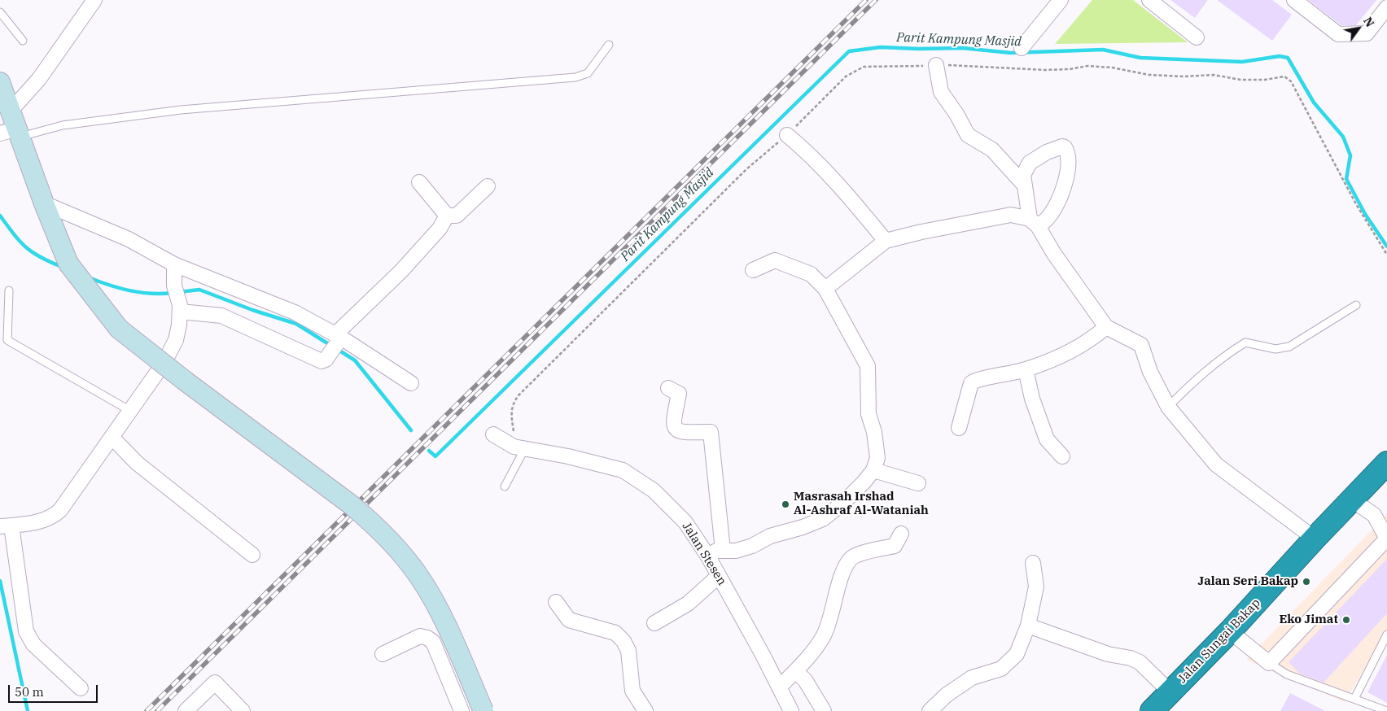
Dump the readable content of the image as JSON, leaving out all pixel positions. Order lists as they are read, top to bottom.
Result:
{
  "streets": {
    "highway": ["Jalan Sungai Bakap"],
    "street": ["Jalan Stesen"]
  },
  "water": ["Parit Kampung Masjid"],
  "places": ["Masrasah Irshad Al-Ashraf Al-Wataniah", "Jalan Seri Bakap", "Eko Jimat"],
  "scale_bar": "50 m",
  "north": "top right"
}
